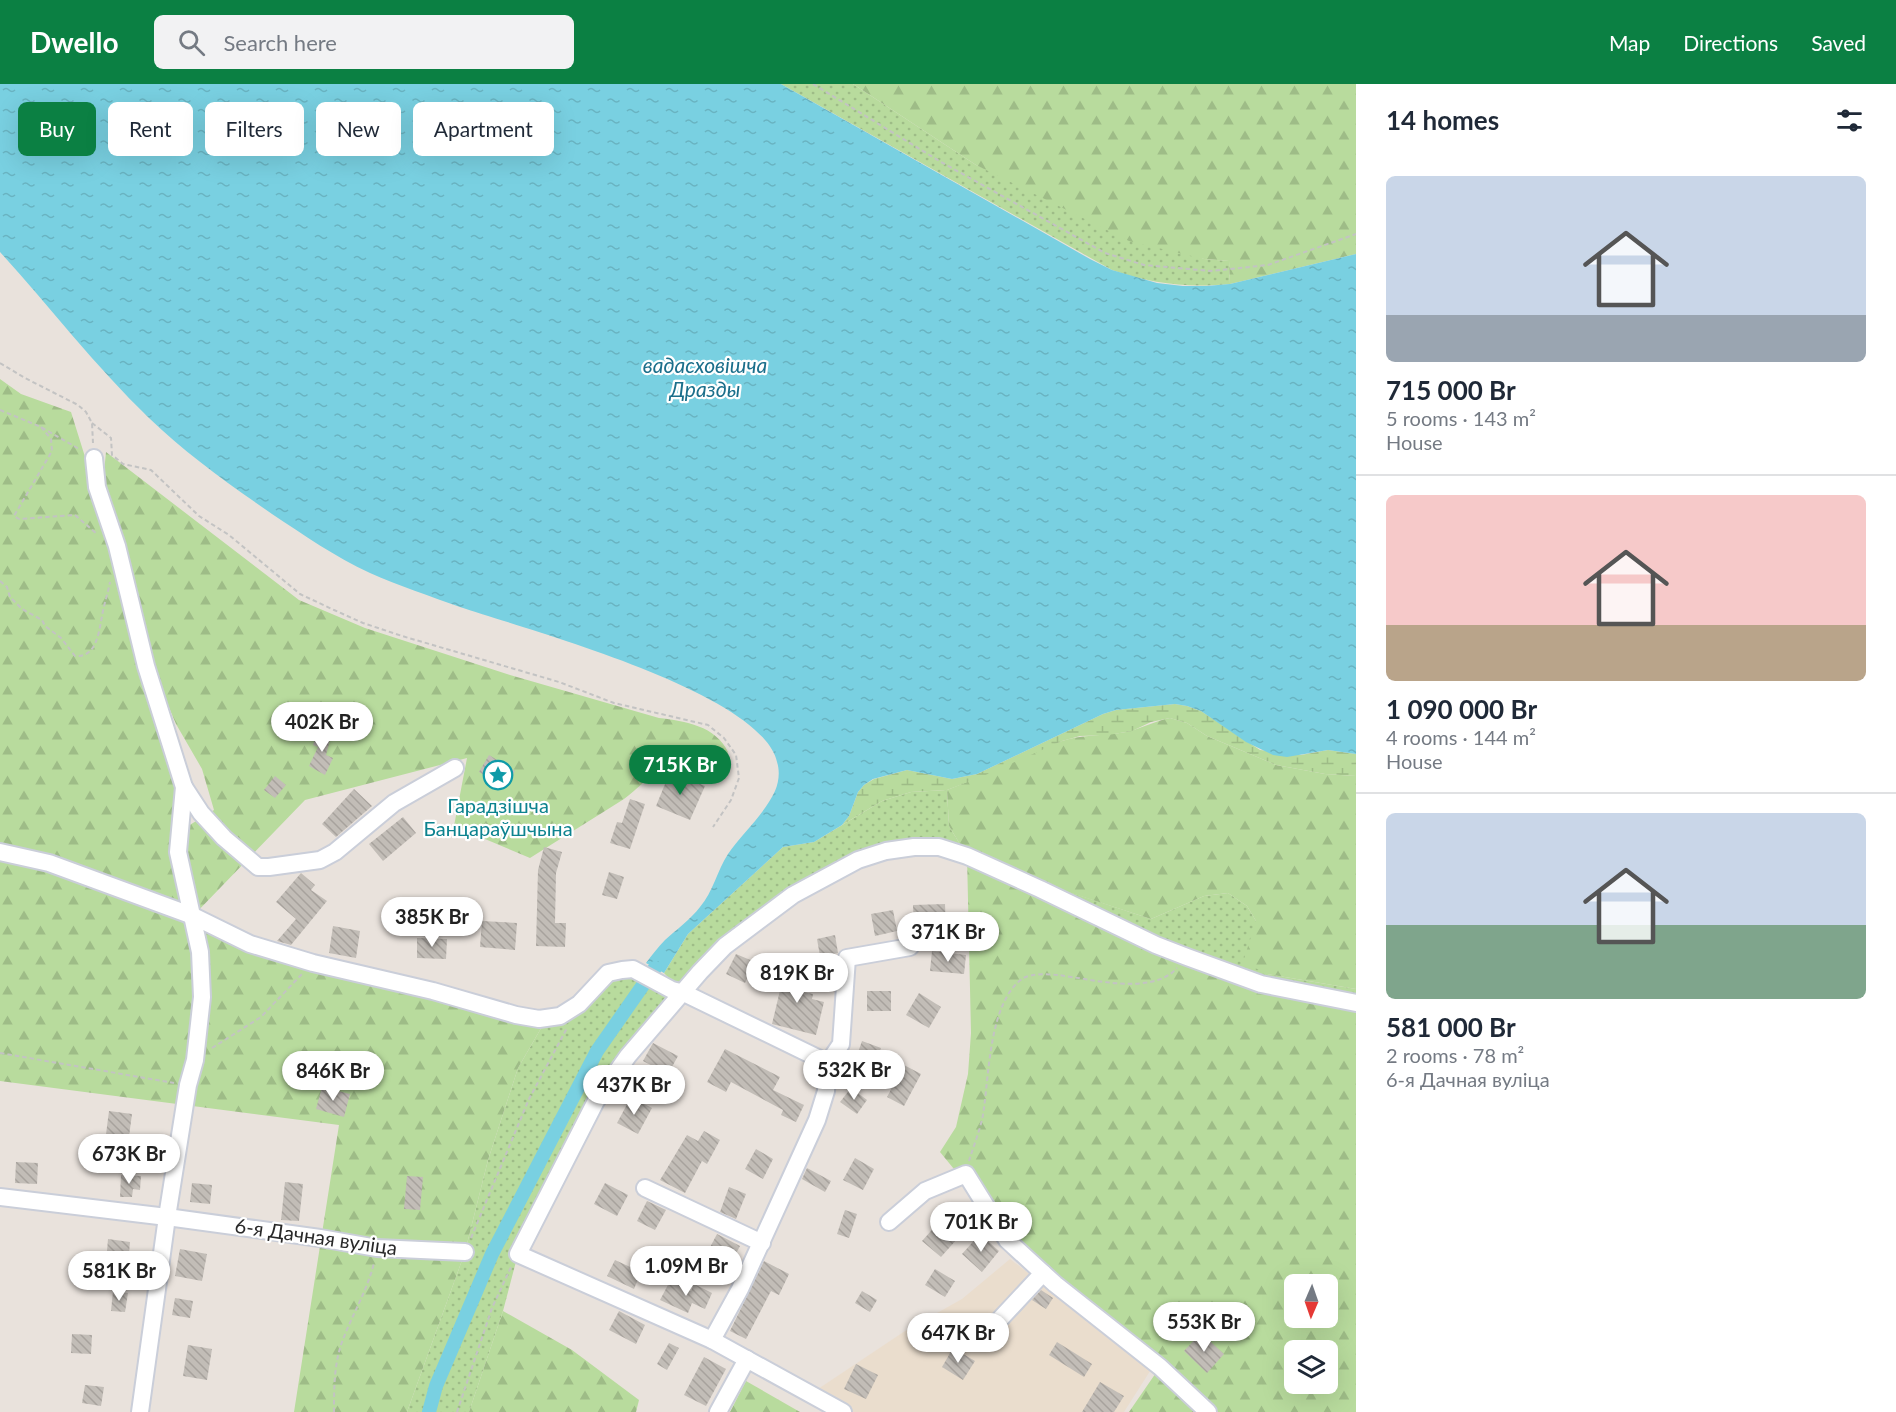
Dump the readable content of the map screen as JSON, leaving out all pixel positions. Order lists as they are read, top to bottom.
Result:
{
  "streets": {
    "street": ["6-я Дачная вуліца"]
  },
  "water": ["вадасховішча Дразды"],
  "places": {
    "place": ["Гарадзішча Банцараўшчына"]
  },
  "north": "bottom",
  "page": {
    "header": "Dwello",
    "search": "Search here",
    "nav": ["Map", "Directions", "Saved"],
    "heading": "14 homes",
    "chip": [
      "Buy",
      "Rent",
      "Filters",
      "New",
      "Apartment"
    ],
    "list": [
      {
        "name": "715 000 Br",
        "note": "5 rooms · 143 m² · House"
      },
      {
        "name": "1 090 000 Br",
        "note": "4 rooms · 144 m² · House"
      },
      {
        "name": "581 000 Br",
        "note": "2 rooms · 78 m² · 6-я Дачная вуліца"
      }
    ],
    "price": [
      "402K Br",
      "715K Br",
      "385K Br",
      "371K Br",
      "819K Br",
      "532K Br",
      "846K Br",
      "437K Br",
      "673K Br",
      "701K Br",
      "1.09M Br",
      "581K Br",
      "553K Br",
      "647K Br"
    ]
  }
}
